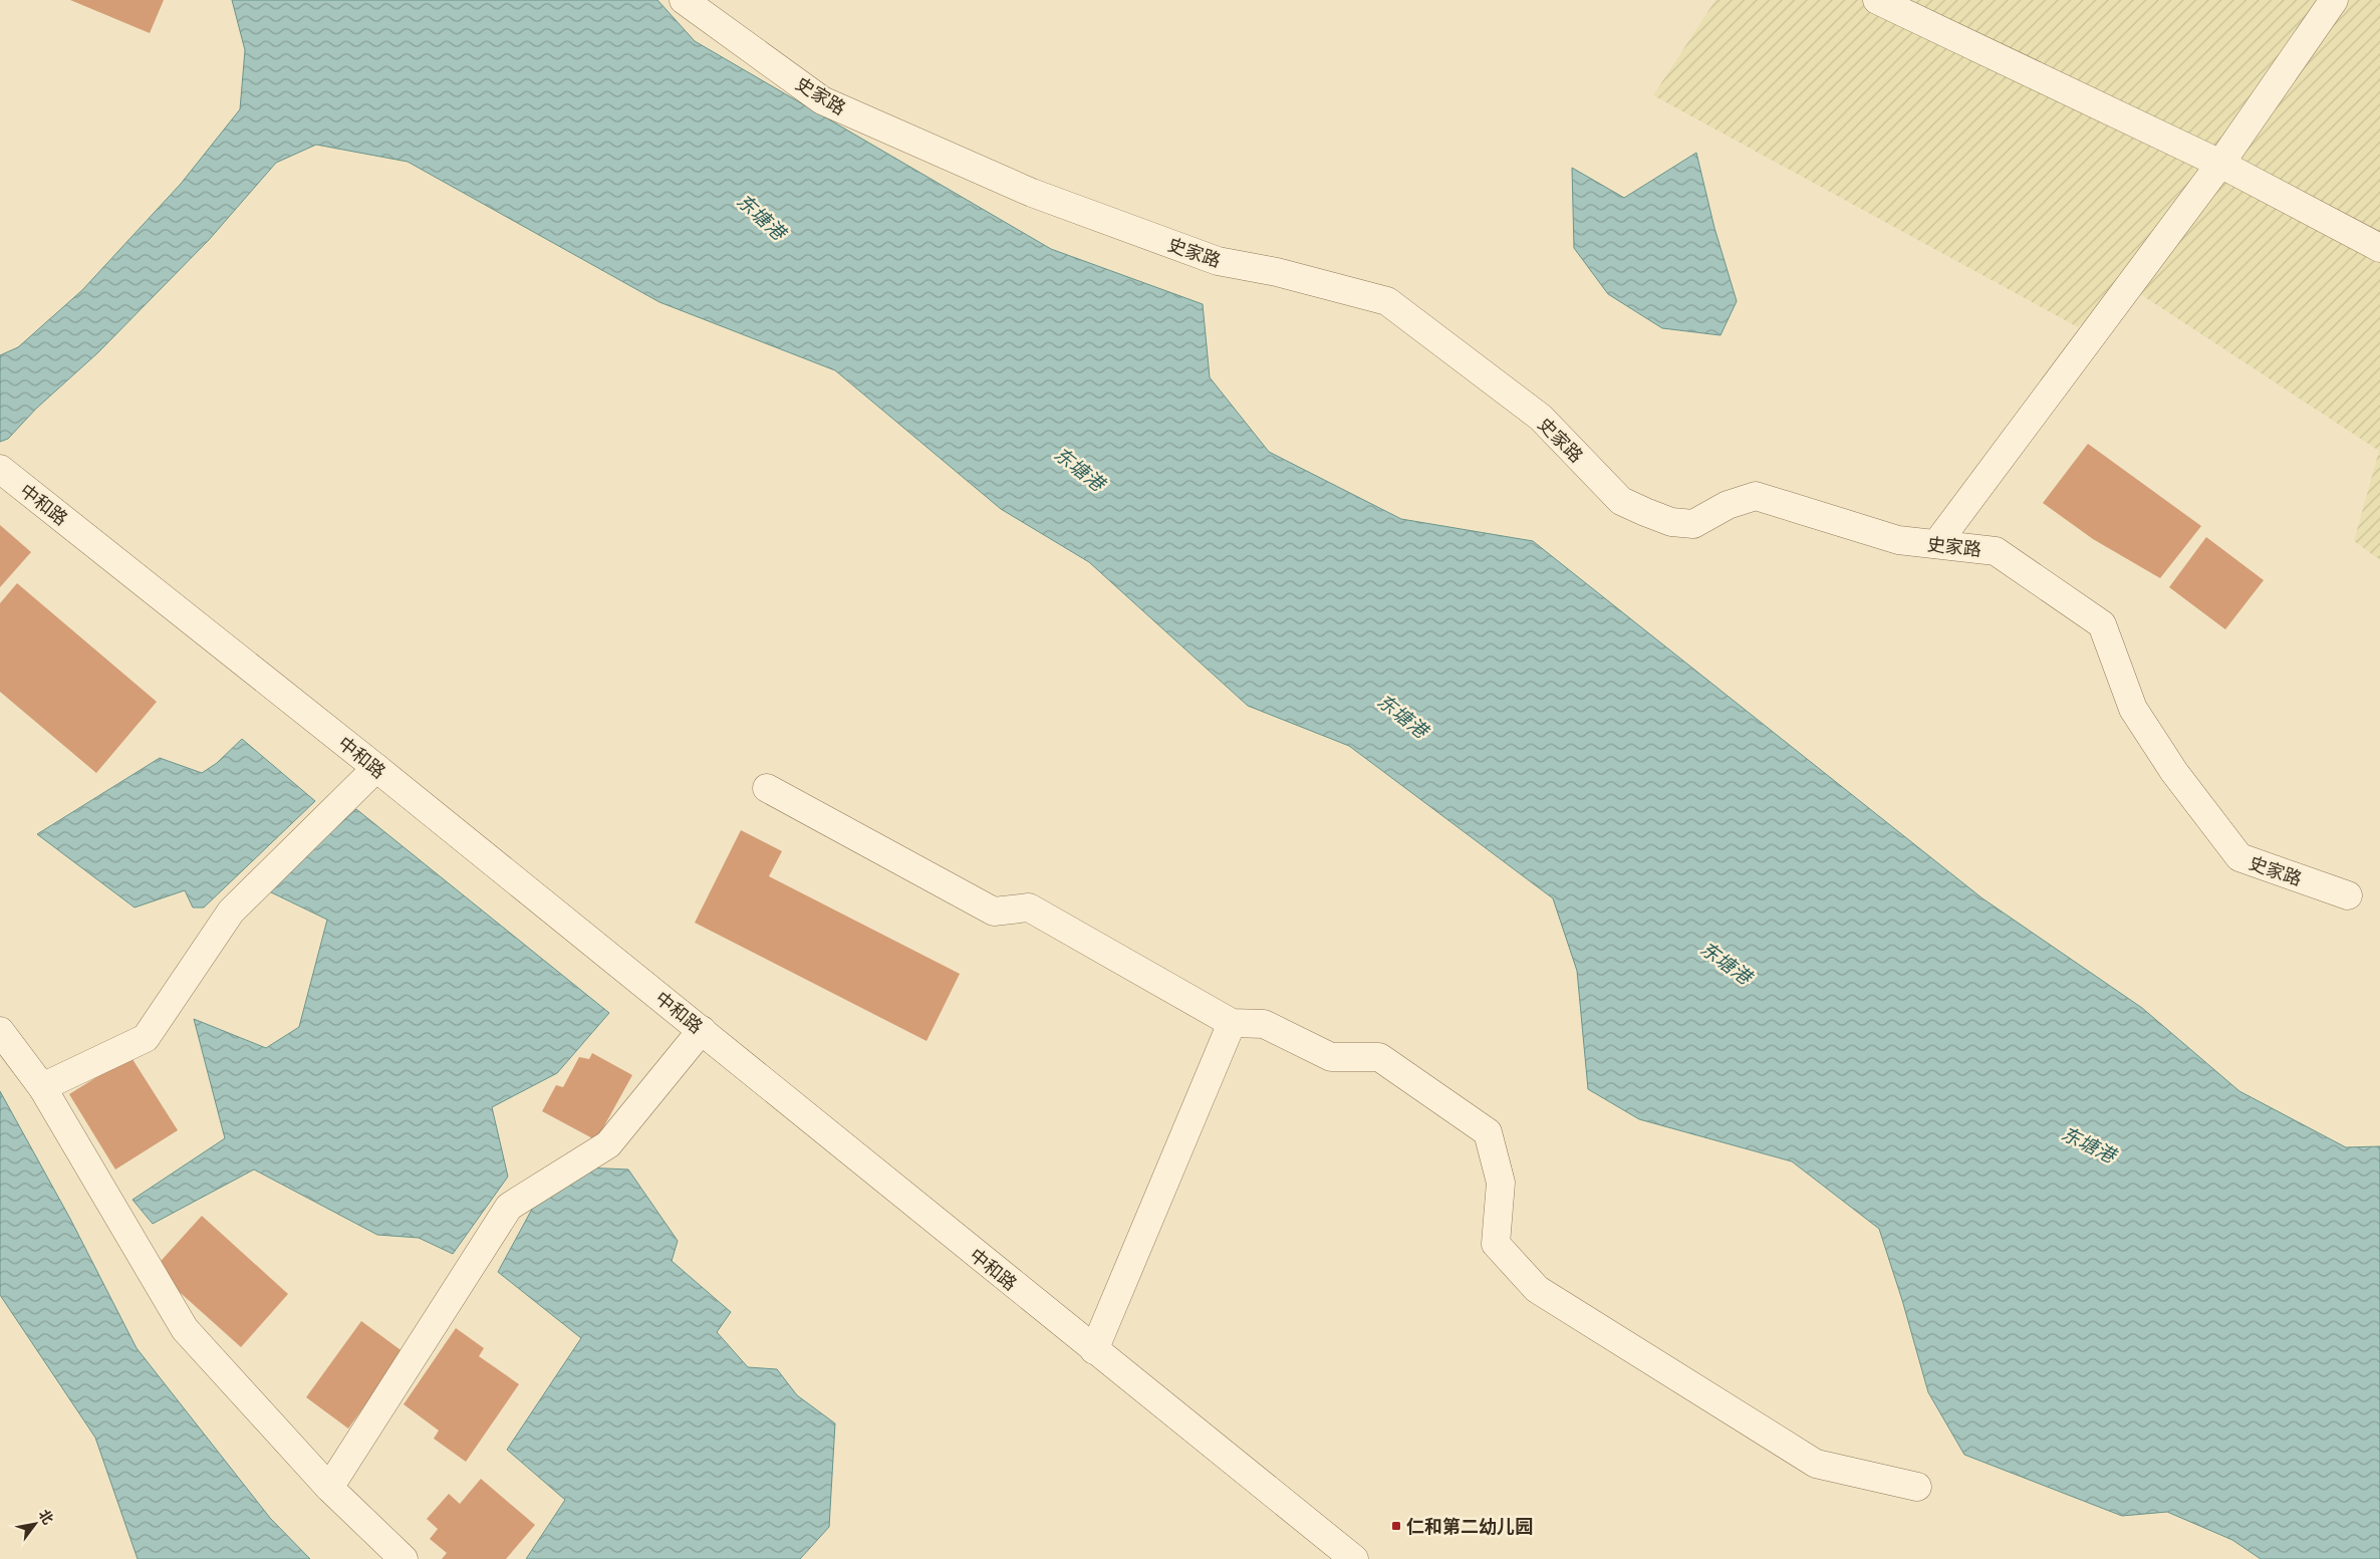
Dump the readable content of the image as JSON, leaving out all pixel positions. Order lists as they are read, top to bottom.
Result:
{
  "streets": {
    "street": ["史家路", "中和路"]
  },
  "water": ["东塘港"],
  "places": {
    "transit": ["仁和第二幼儿园"]
  },
  "north": "top right"
}
